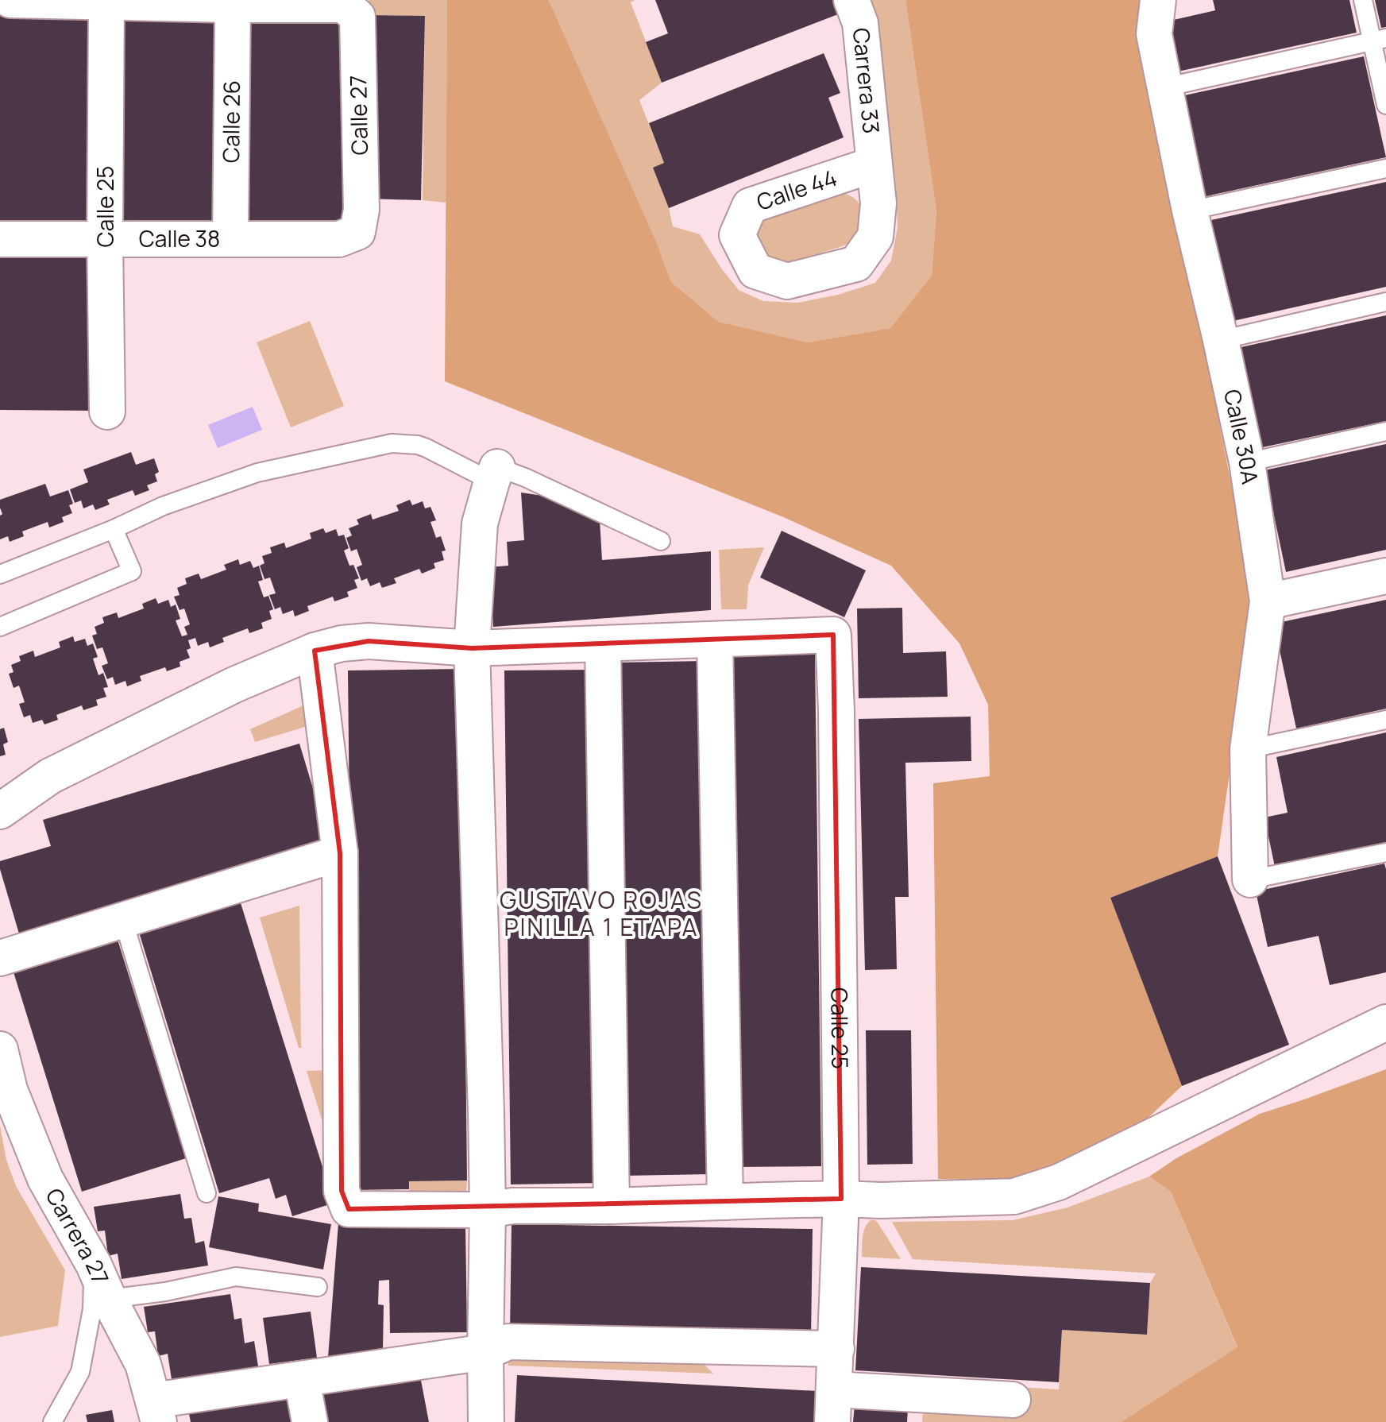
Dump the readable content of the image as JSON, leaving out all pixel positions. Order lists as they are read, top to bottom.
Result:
{
  "streets": {
    "street": [
      "Carrera 33",
      "Calle 27",
      "Calle 26",
      "Calle 44",
      "Calle 25",
      "Calle 38",
      "Calle 30A",
      "Carrera 27"
    ]
  },
  "crossings": [
    ["Carrera 33", "Calle 44"],
    ["Calle 27", "Calle 38"],
    ["Calle 26", "Calle 38"],
    ["Calle 25", "Calle 38"]
  ],
  "districts": ["GUSTAVO ROJAS PINILLA 1 ETAPA"]
}
